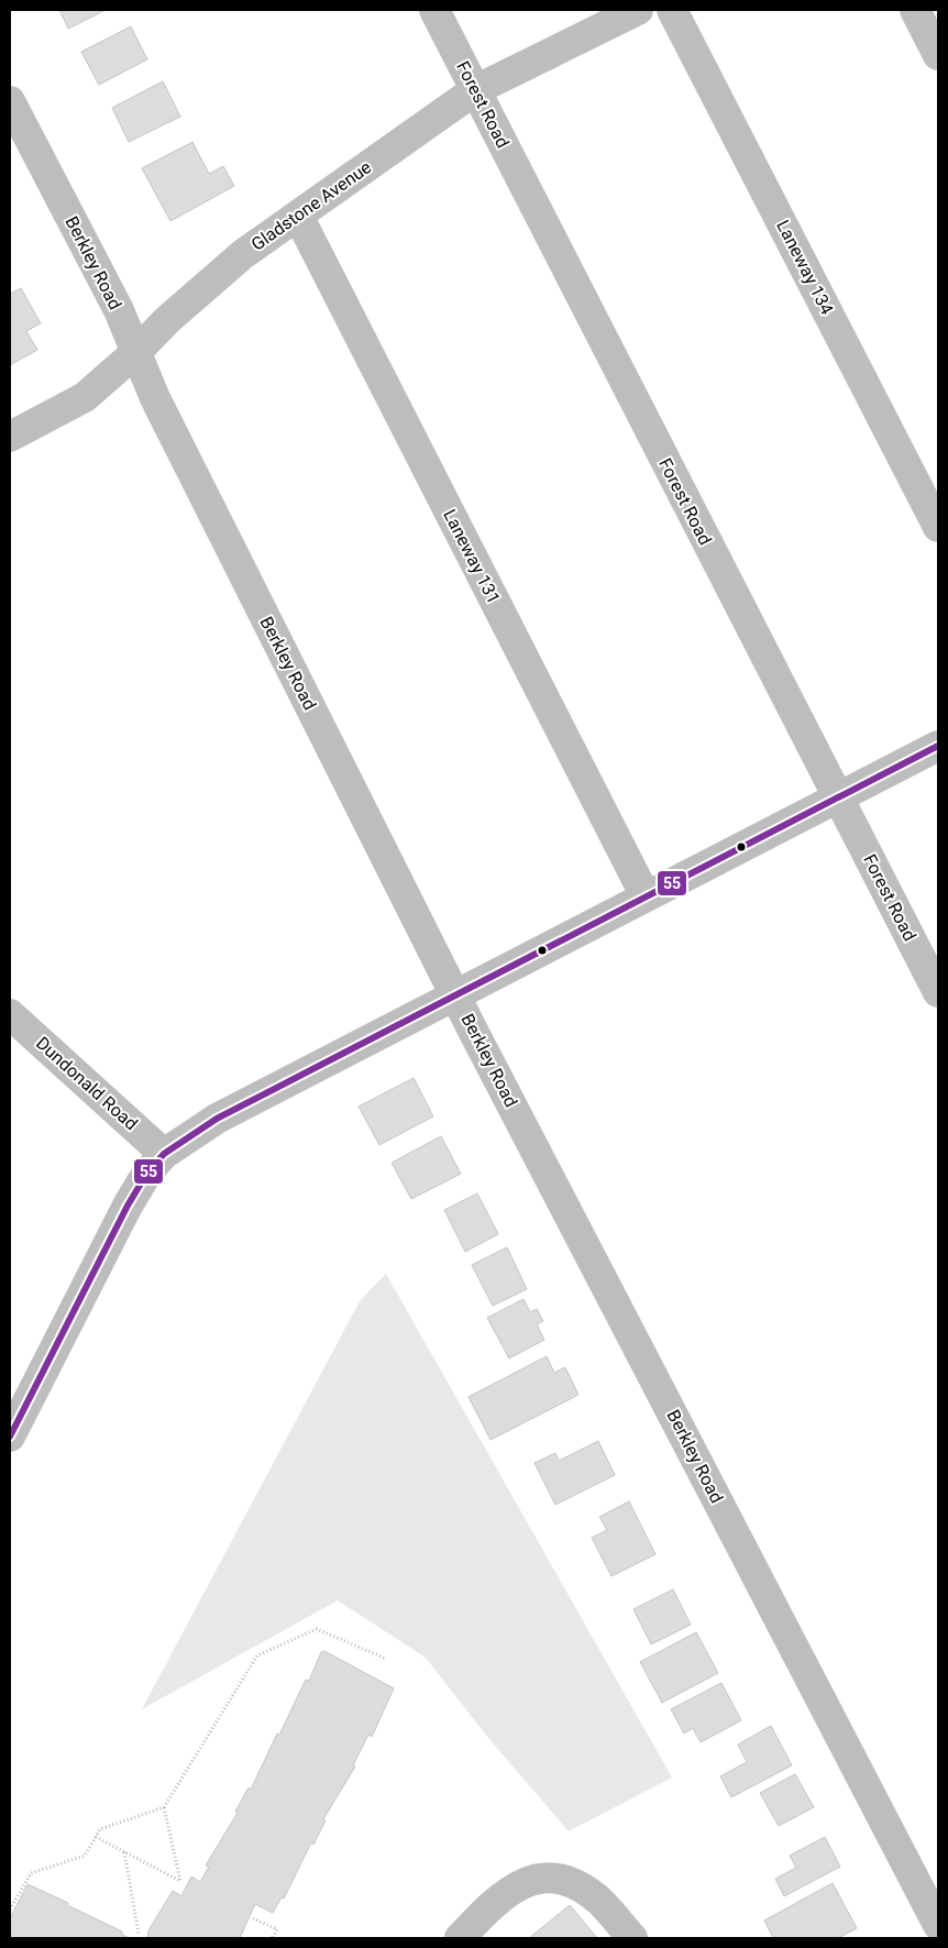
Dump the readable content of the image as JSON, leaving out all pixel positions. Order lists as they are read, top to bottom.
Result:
{
  "streets": {
    "street": [
      "Forest Road",
      "Gladstone Avenue",
      "Berkley Road",
      "Laneway 134",
      "Laneway 131",
      "Dundonald Road"
    ]
  },
  "crossings": [
    ["Forest Road", "Gladstone Avenue"],
    ["Gladstone Avenue", "Berkley Road"],
    ["Gladstone Avenue", "Laneway 131"]
  ],
  "lines": ["transit line 55"]
}
